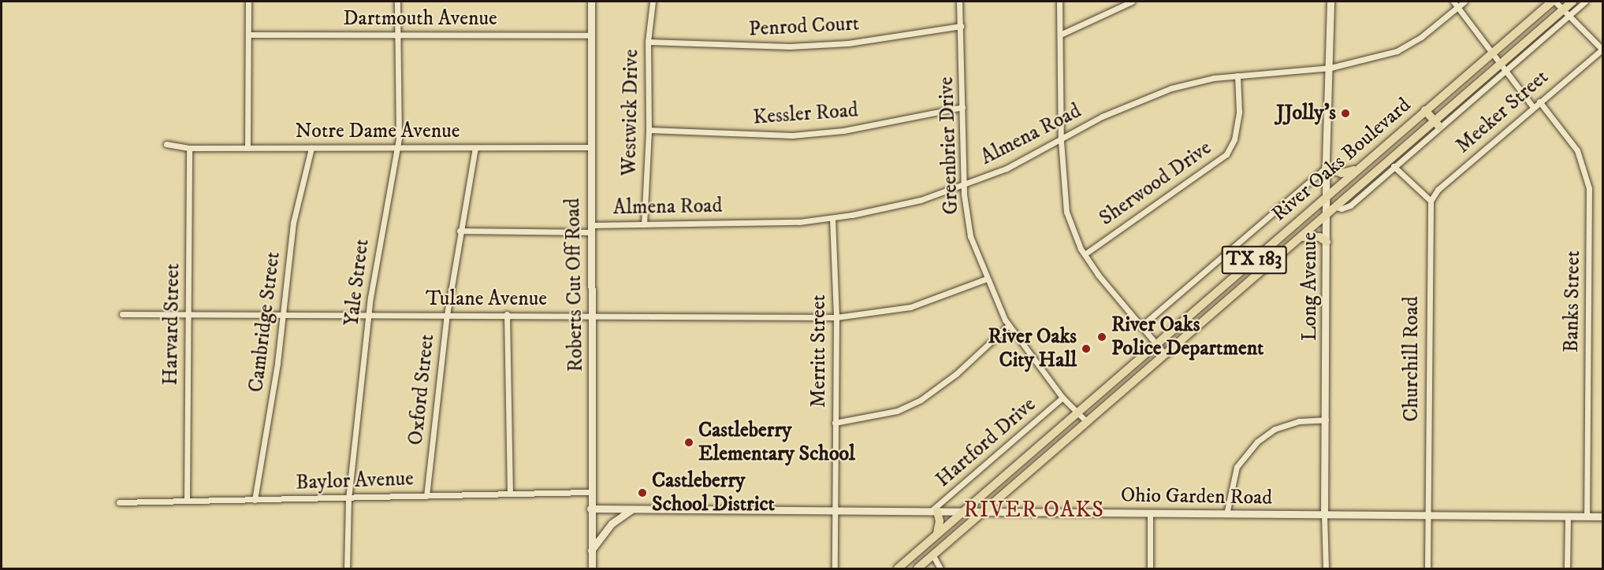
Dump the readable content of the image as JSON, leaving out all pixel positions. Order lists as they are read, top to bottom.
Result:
{
  "streets": {
    "main road": ["River Oaks Boulevard", "TX 183"],
    "street": [
      "Dartmouth Avenue",
      "Penrod Court",
      "Meeker Street",
      "Westwick Drive",
      "Kessler Road",
      "Notre Dame Avenue",
      "Almena Road",
      "Greenbrier Drive",
      "Sherwood Drive",
      "Yale Street",
      "Roberts Cut Off Road",
      "Long Avenue",
      "Tulane Avenue",
      "Banks Street",
      "Cambridge Street",
      "Harvard Street",
      "Merritt Street",
      "Churchill Road",
      "Oxford Street",
      "Hartford Drive",
      "Baylor Avenue",
      "Ohio Garden Road"
    ]
  },
  "crossings": [
    ["Dartmouth Avenue", "Yale Street"],
    ["Dartmouth Avenue", "Roberts Cut Off Road"],
    ["Penrod Court", "Westwick Drive"],
    ["Penrod Court", "Greenbrier Drive"],
    ["Meeker Street", "Banks Street"],
    ["Meeker Street", "Churchill Road"],
    ["Westwick Drive", "Kessler Road"],
    ["Westwick Drive", "Almena Road"],
    ["Kessler Road", "Greenbrier Drive"],
    ["Notre Dame Avenue", "Yale Street"],
    ["Notre Dame Avenue", "Roberts Cut Off Road"],
    ["Notre Dame Avenue", "Cambridge Street"],
    ["Notre Dame Avenue", "Harvard Street"],
    ["Notre Dame Avenue", "Oxford Street"],
    ["Almena Road", "Greenbrier Drive"],
    ["Almena Road", "Sherwood Drive"],
    ["Almena Road", "Roberts Cut Off Road"],
    ["Almena Road", "Long Avenue"],
    ["Almena Road", "Merritt Street"],
    ["Almena Road", "Oxford Street"],
    ["Greenbrier Drive", "River Oaks Boulevard"],
    ["Greenbrier Drive", "Tulane Avenue"],
    ["Greenbrier Drive", "Hartford Drive"],
    ["River Oaks Boulevard", "Long Avenue"],
    ["River Oaks Boulevard", "Ohio Garden Road"],
    ["Yale Street", "Tulane Avenue"],
    ["Yale Street", "Baylor Avenue"],
    ["Roberts Cut Off Road", "Tulane Avenue"],
    ["Roberts Cut Off Road", "Baylor Avenue"],
    ["Roberts Cut Off Road", "Ohio Garden Road"],
    ["Long Avenue", "Ohio Garden Road"],
    ["Tulane Avenue", "Cambridge Street"],
    ["Tulane Avenue", "Harvard Street"],
    ["Tulane Avenue", "Merritt Street"],
    ["Tulane Avenue", "Oxford Street"],
    ["Banks Street", "Ohio Garden Road"],
    ["Cambridge Street", "Baylor Avenue"],
    ["Harvard Street", "Baylor Avenue"],
    ["Merritt Street", "Ohio Garden Road"],
    ["Churchill Road", "Ohio Garden Road"],
    ["Oxford Street", "Baylor Avenue"],
    ["Hartford Drive", "Ohio Garden Road"]
  ],
  "districts": ["RIVER OAKS"],
  "places": [
    "JJolly's",
    "River Oaks Police Department",
    "River Oaks City Hall",
    "Castleberry Elementary School",
    "Castleberry School District"
  ]
}
